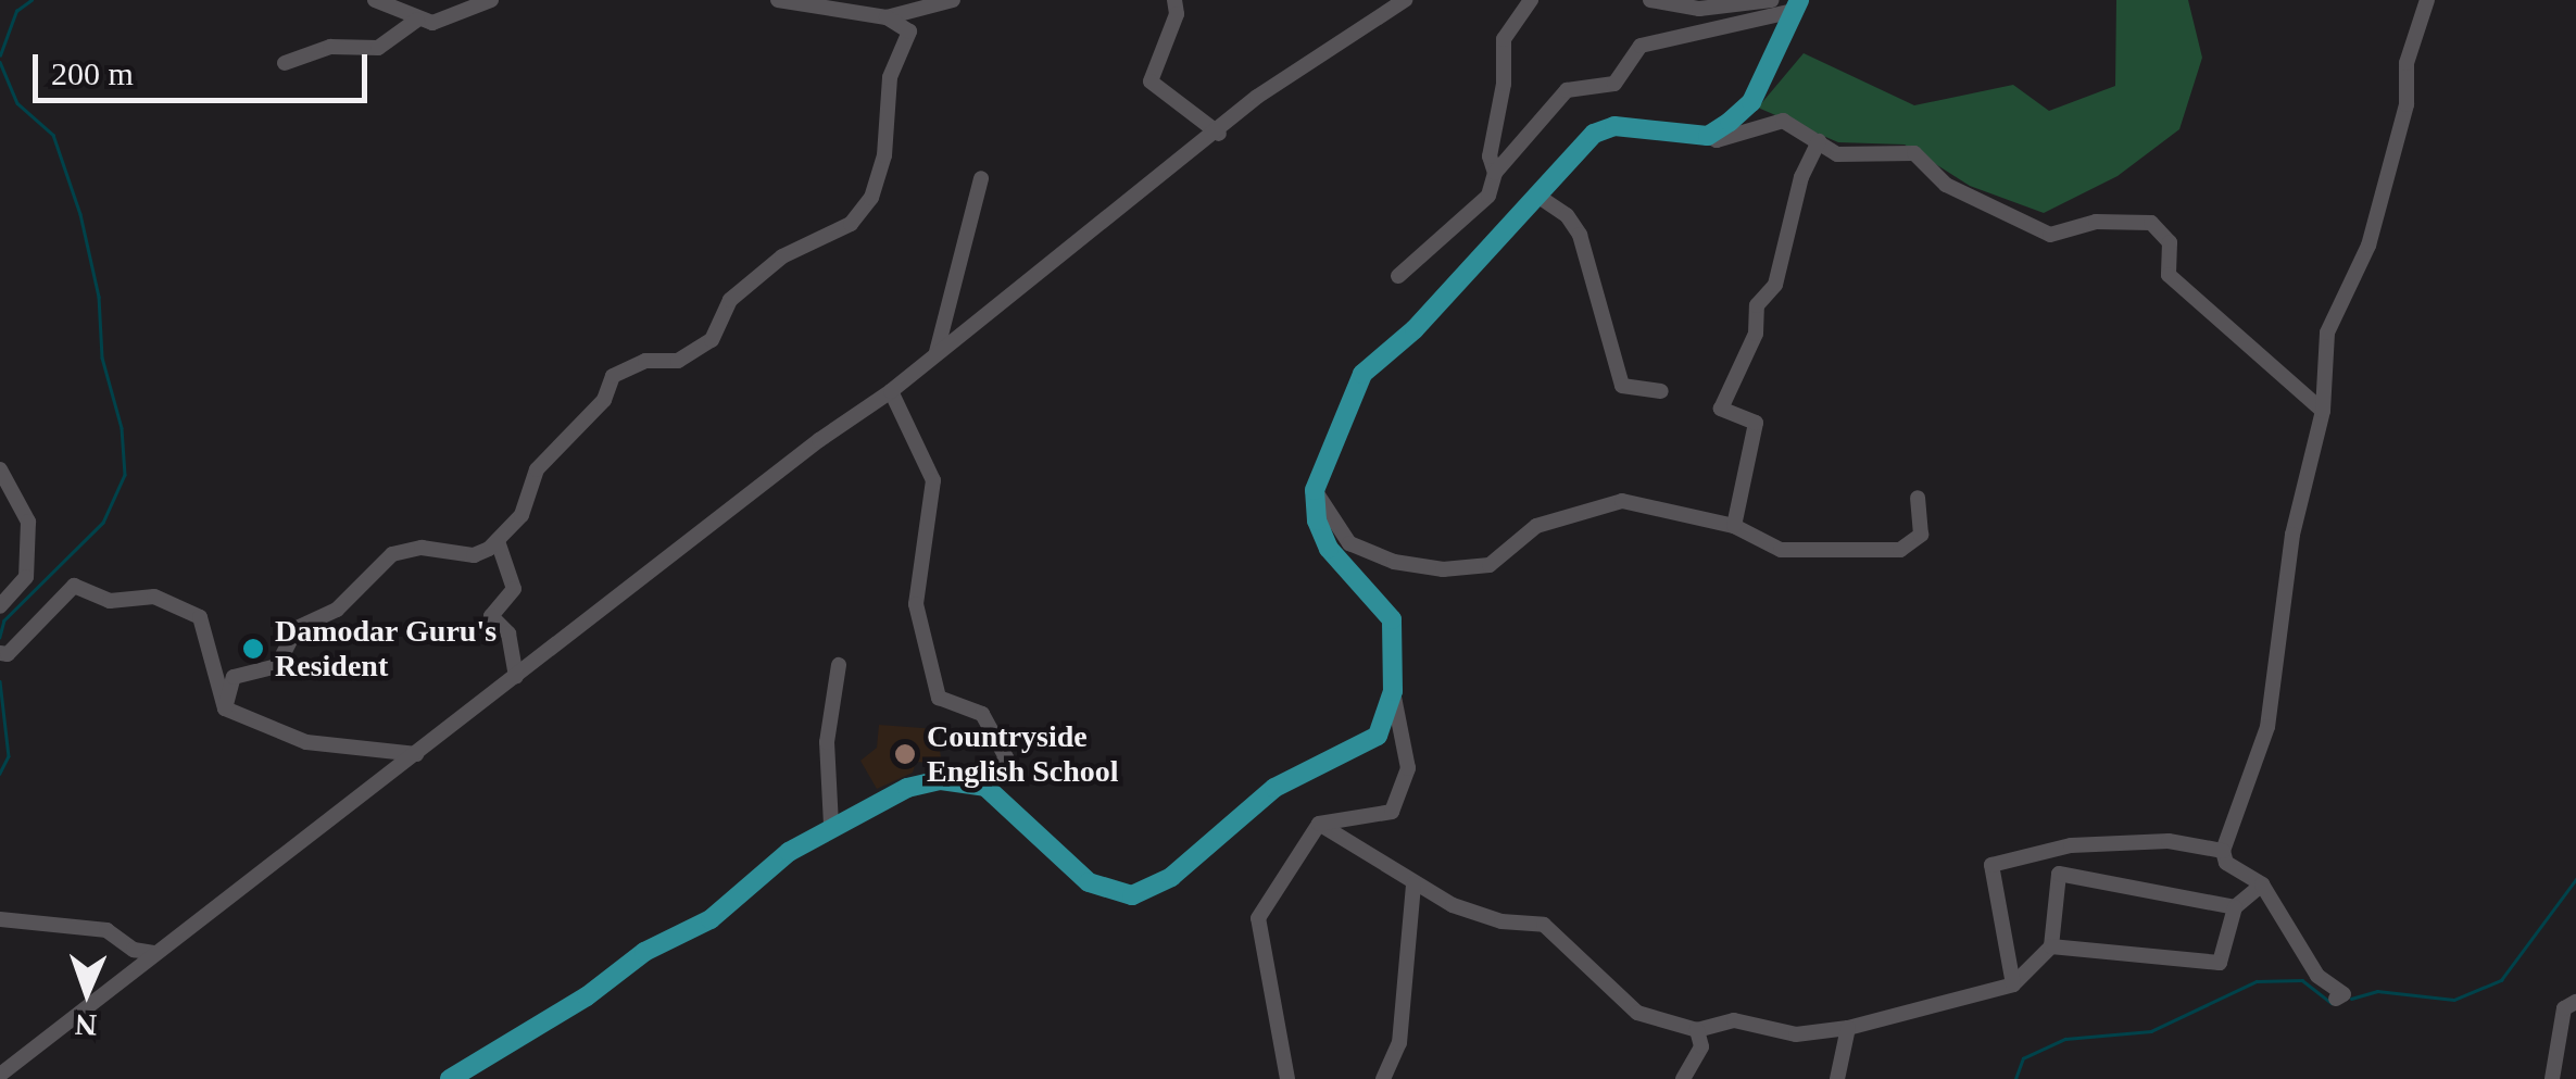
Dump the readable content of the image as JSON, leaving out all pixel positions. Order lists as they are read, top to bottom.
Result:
{
  "places": ["Damodar Guru's Resident", "Countryside English School"],
  "scale_bar": "200 m",
  "north": "bottom"
}
